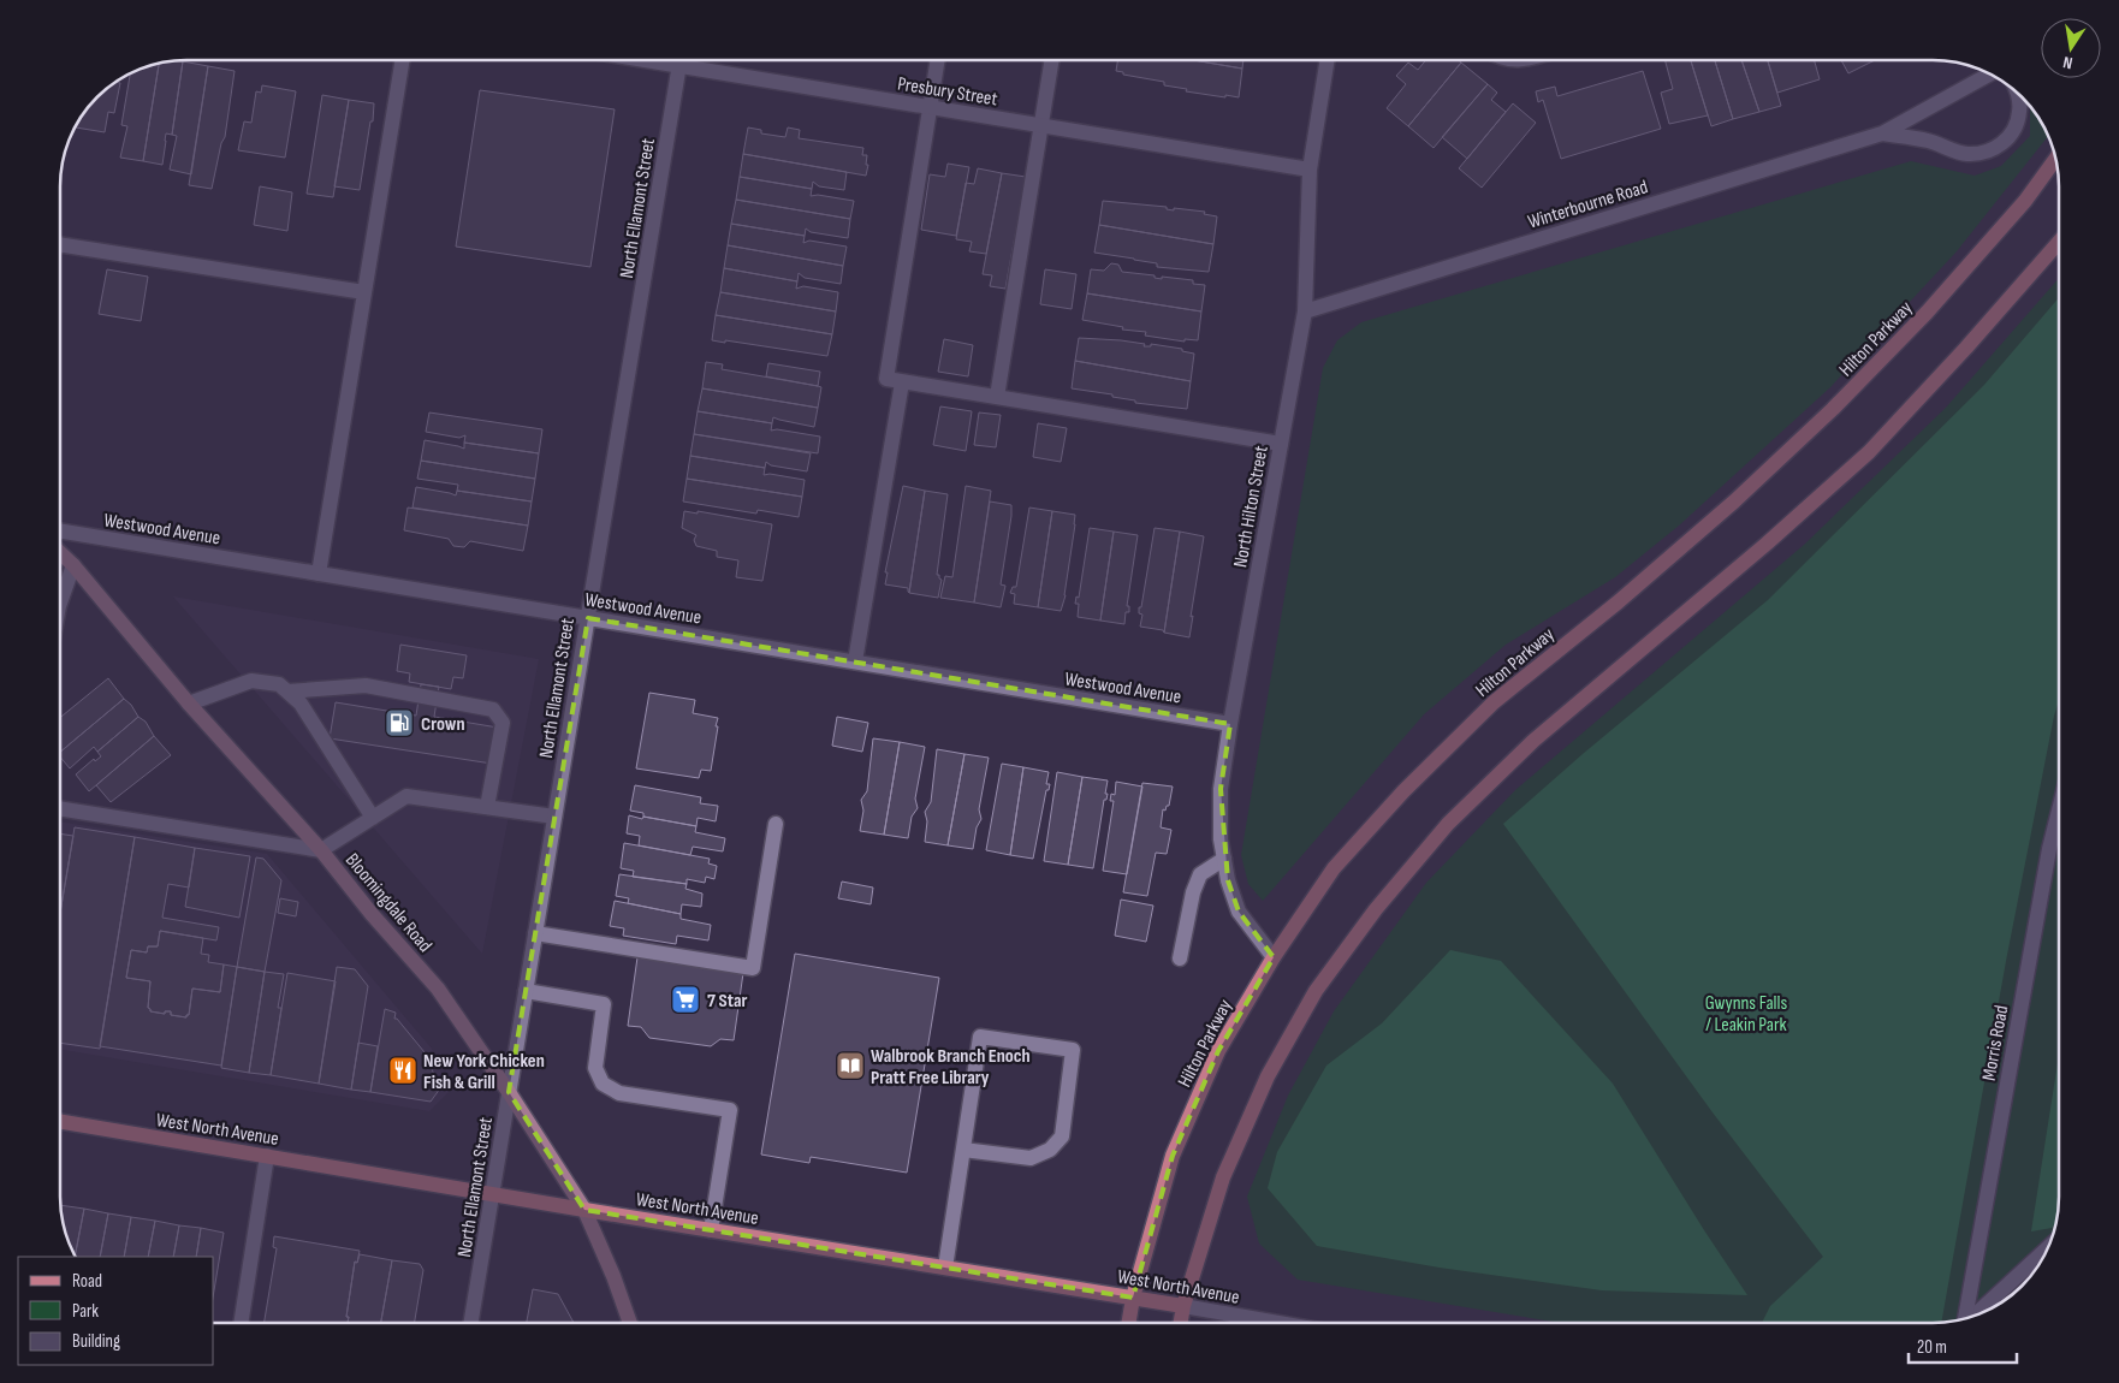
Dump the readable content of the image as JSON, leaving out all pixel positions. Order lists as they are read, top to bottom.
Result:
{
  "streets": {
    "main road": ["Hilton Parkway", "Bloomingdale Road", "West North Avenue"],
    "street": [
      "Presbury Street",
      "Winterbourne Road",
      "North Ellamont Street",
      "North Hilton Street",
      "Westwood Avenue",
      "Morris Road"
    ]
  },
  "crossings": [
    ["Presbury Street", "North Ellamont Street"],
    ["Presbury Street", "North Hilton Street"],
    ["Winterbourne Road", "North Hilton Street"],
    ["North Ellamont Street", "Westwood Avenue"],
    ["North Ellamont Street", "Bloomingdale Road"],
    ["North Ellamont Street", "West North Avenue"],
    ["Hilton Parkway", "North Hilton Street"],
    ["Hilton Parkway", "West North Avenue"],
    ["North Hilton Street", "Westwood Avenue"],
    ["Bloomingdale Road", "West North Avenue"]
  ],
  "parks": ["Gwynns Falls / Leakin Park"],
  "places": {
    "fuel station": ["Crown"],
    "supermarket": ["7 Star"],
    "library": ["Walbrook Branch Enoch Pratt Free Library"],
    "restaurant": ["New York Chicken Fish & Grill"]
  },
  "legend": ["Road", "Park", "Building"],
  "scale_bar": "20 m",
  "north": "bottom"
}
